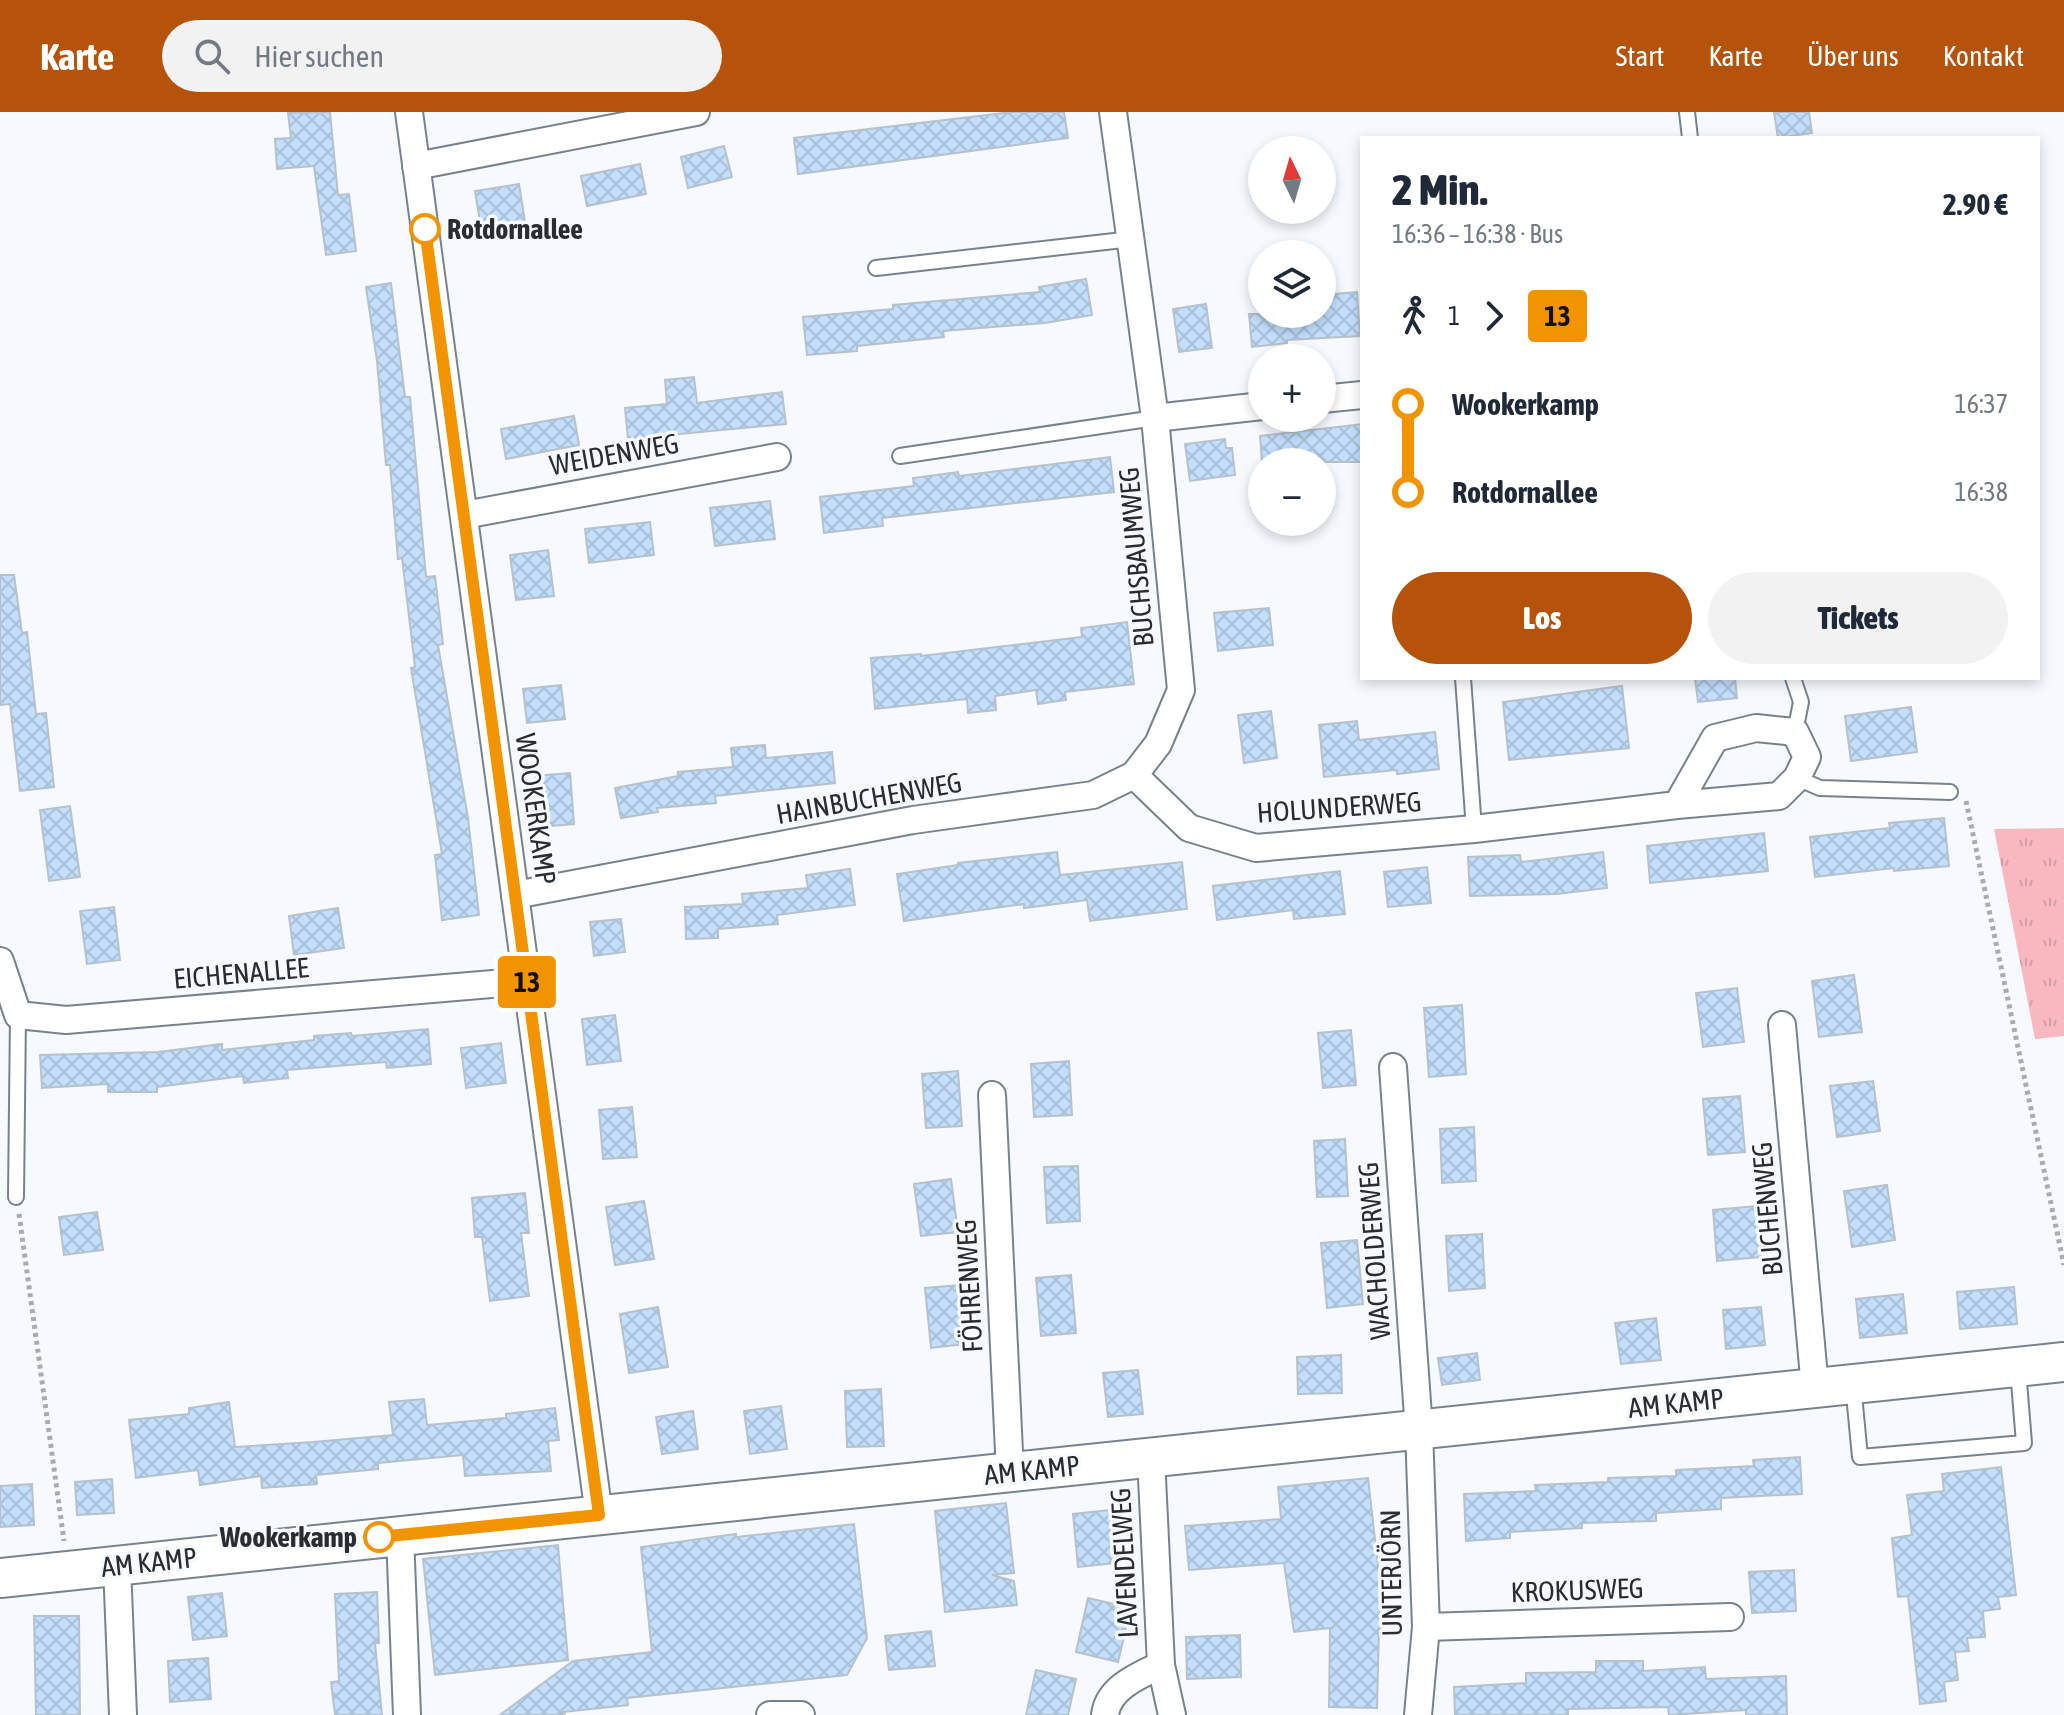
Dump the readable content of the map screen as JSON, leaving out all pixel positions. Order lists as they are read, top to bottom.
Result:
{
  "streets": {
    "street": [
      "WEIDENWEG",
      "BUCHSBAUMWEG",
      "HAINBUCHENWEG",
      "HOLUNDERWEG",
      "WOOKERKAMP",
      "EICHENALLEE",
      "BUCHENWEG",
      "WACHOLDERWEG",
      "FÖHRENWEG",
      "AM KAMP",
      "LAVENDELWEG",
      "UNTERJÖRN",
      "KROKUSWEG"
    ]
  },
  "crossings": [
    ["WEIDENWEG", "WOOKERKAMP"],
    ["BUCHSBAUMWEG", "HAINBUCHENWEG"],
    ["HAINBUCHENWEG", "HOLUNDERWEG"],
    ["HAINBUCHENWEG", "WOOKERKAMP"],
    ["WOOKERKAMP", "EICHENALLEE"],
    ["WOOKERKAMP", "AM KAMP"],
    ["BUCHENWEG", "AM KAMP"],
    ["WACHOLDERWEG", "AM KAMP"],
    ["WACHOLDERWEG", "UNTERJÖRN"],
    ["FÖHRENWEG", "AM KAMP"],
    ["AM KAMP", "LAVENDELWEG"],
    ["AM KAMP", "UNTERJÖRN"],
    ["UNTERJÖRN", "KROKUSWEG"]
  ],
  "places": ["Rotdornallee", "Wookerkamp"],
  "lines": ["bus line 13"],
  "north": "top",
  "page": {
    "header": "Karte",
    "search": "Hier suchen",
    "nav": [
      "Start",
      "Karte",
      "Über uns",
      "Kontakt"
    ],
    "on_map": "13",
    "map_buttons": ["+", "−"],
    "heading": ["2 Min.", "16:36 – 16:38 · Bus", "2.90 €"],
    "legs": ["1", "13"],
    "list": [
      {
        "name": "Wookerkamp",
        "value": "16:37"
      },
      {
        "name": "Rotdornallee",
        "value": "16:38"
      }
    ],
    "buttons": ["Los", "Tickets"]
  }
}
